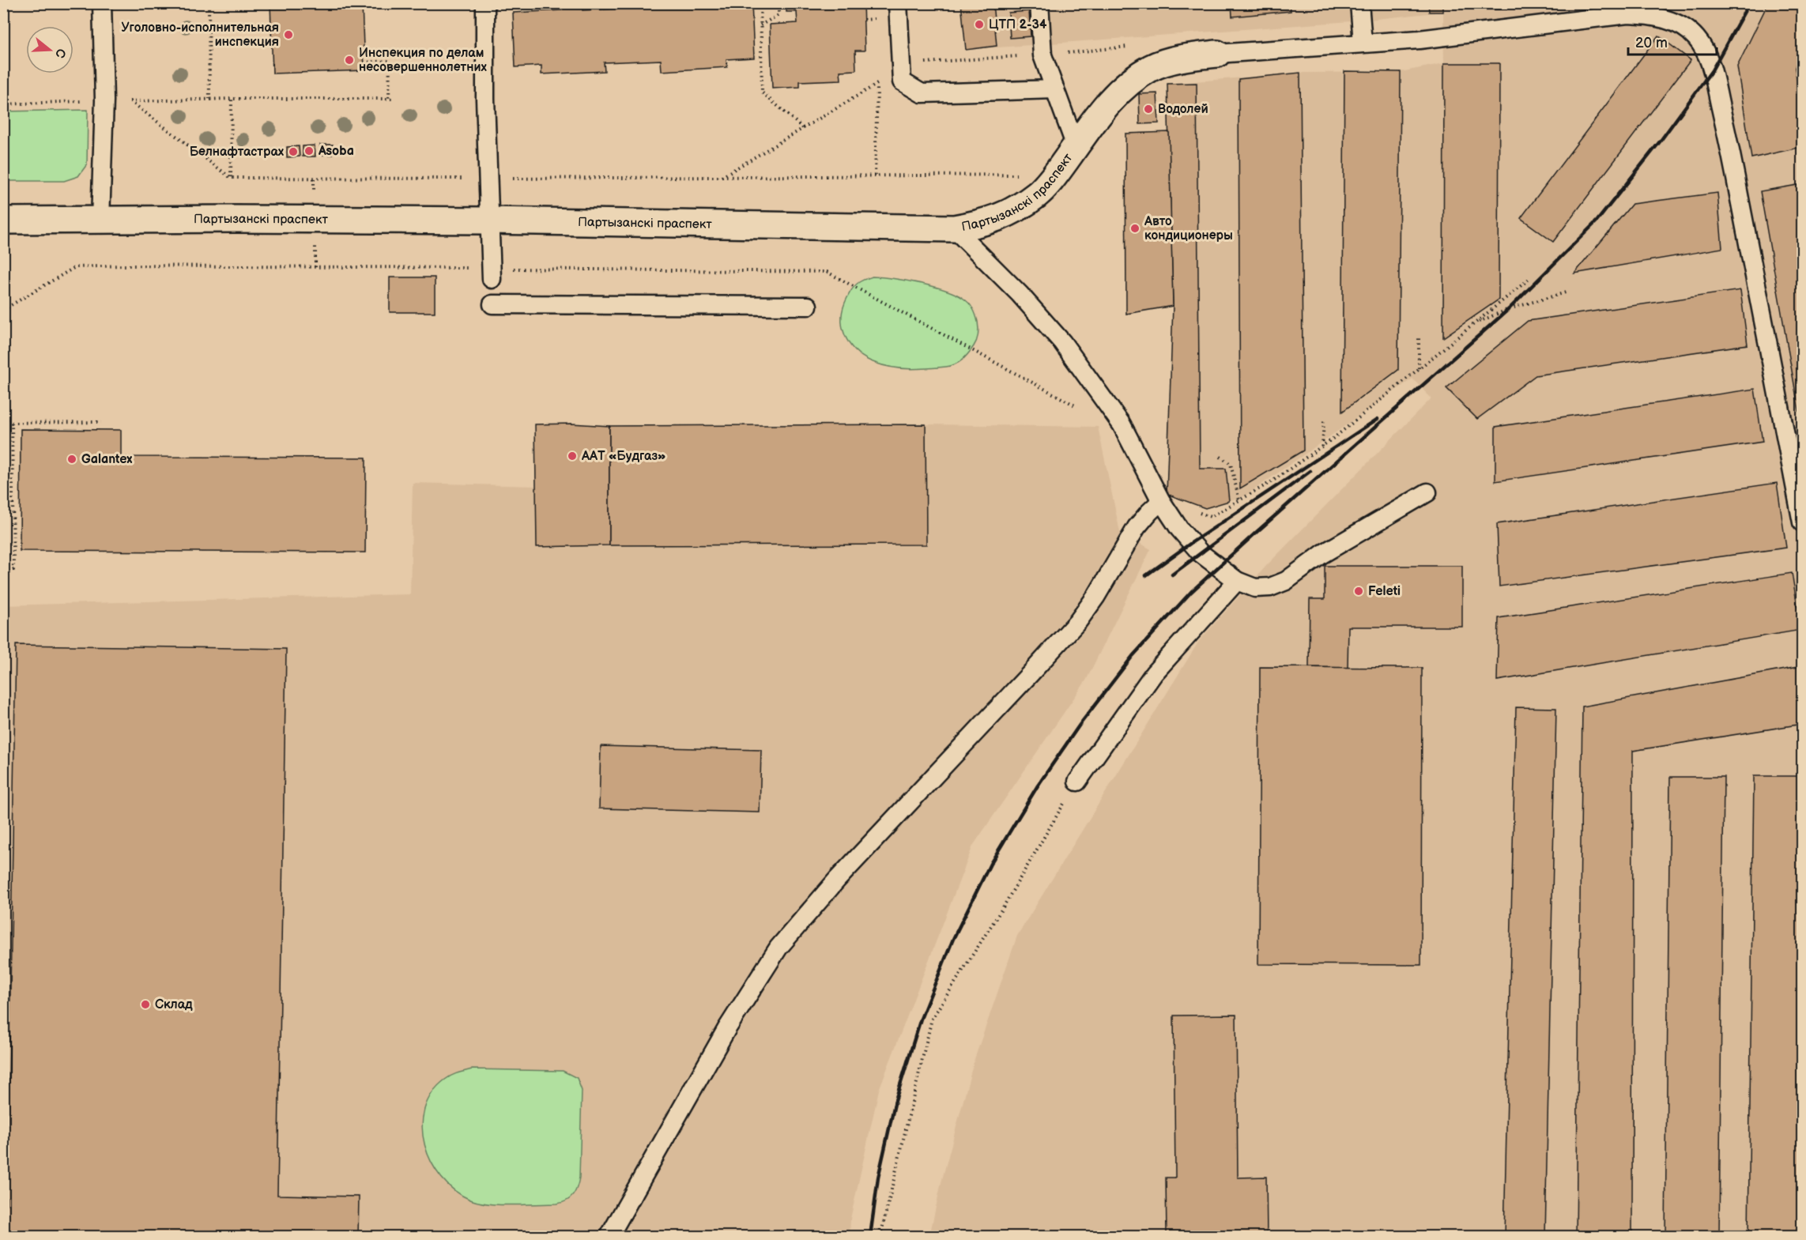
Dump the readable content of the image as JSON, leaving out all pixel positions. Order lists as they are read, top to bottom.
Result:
{
  "streets": {
    "street": ["Партызанскі праспект"]
  },
  "places": [
    "ЦТП 2-34",
    "Уголовно-исполнительная инспекция",
    "Инспекция по делам несовершеннолетних",
    "Водолей",
    "Asoba",
    "Белнафтастрах",
    "Авто кондиционеры",
    "ААТ «Будгаз»",
    "Galantex",
    "Feleti",
    "Склад"
  ],
  "scale_bar": "20 m",
  "north": "right"
}
